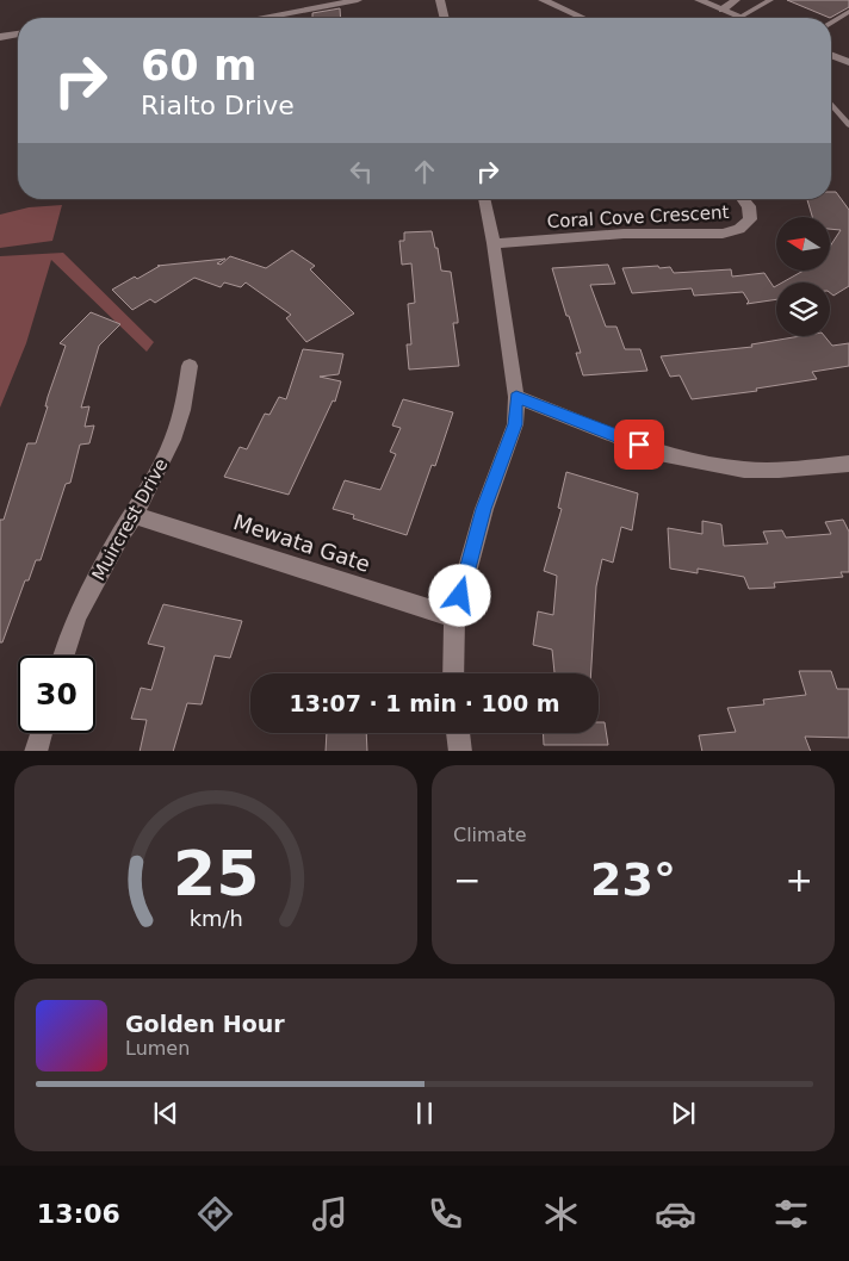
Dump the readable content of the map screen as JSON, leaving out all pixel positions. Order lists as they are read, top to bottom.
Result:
{
  "streets": {
    "street": ["Coral Cove Crescent", "Muircrest Drive", "Mewata Gate"]
  },
  "crossings": [
    ["Muircrest Drive", "Mewata Gate"]
  ],
  "north": "left",
  "page": {
    "turn": ["60 m", "Rialto Drive"],
    "limit": "30",
    "trip": "13:07 · 1 min · 100 m",
    "tile": "Climate",
    "heat": ["−", "23°", "+"],
    "song": ["Golden Hour", "Lumen"],
    "tabs": "13:06",
    "gauge": ["25", "km/h"]
  }
}
